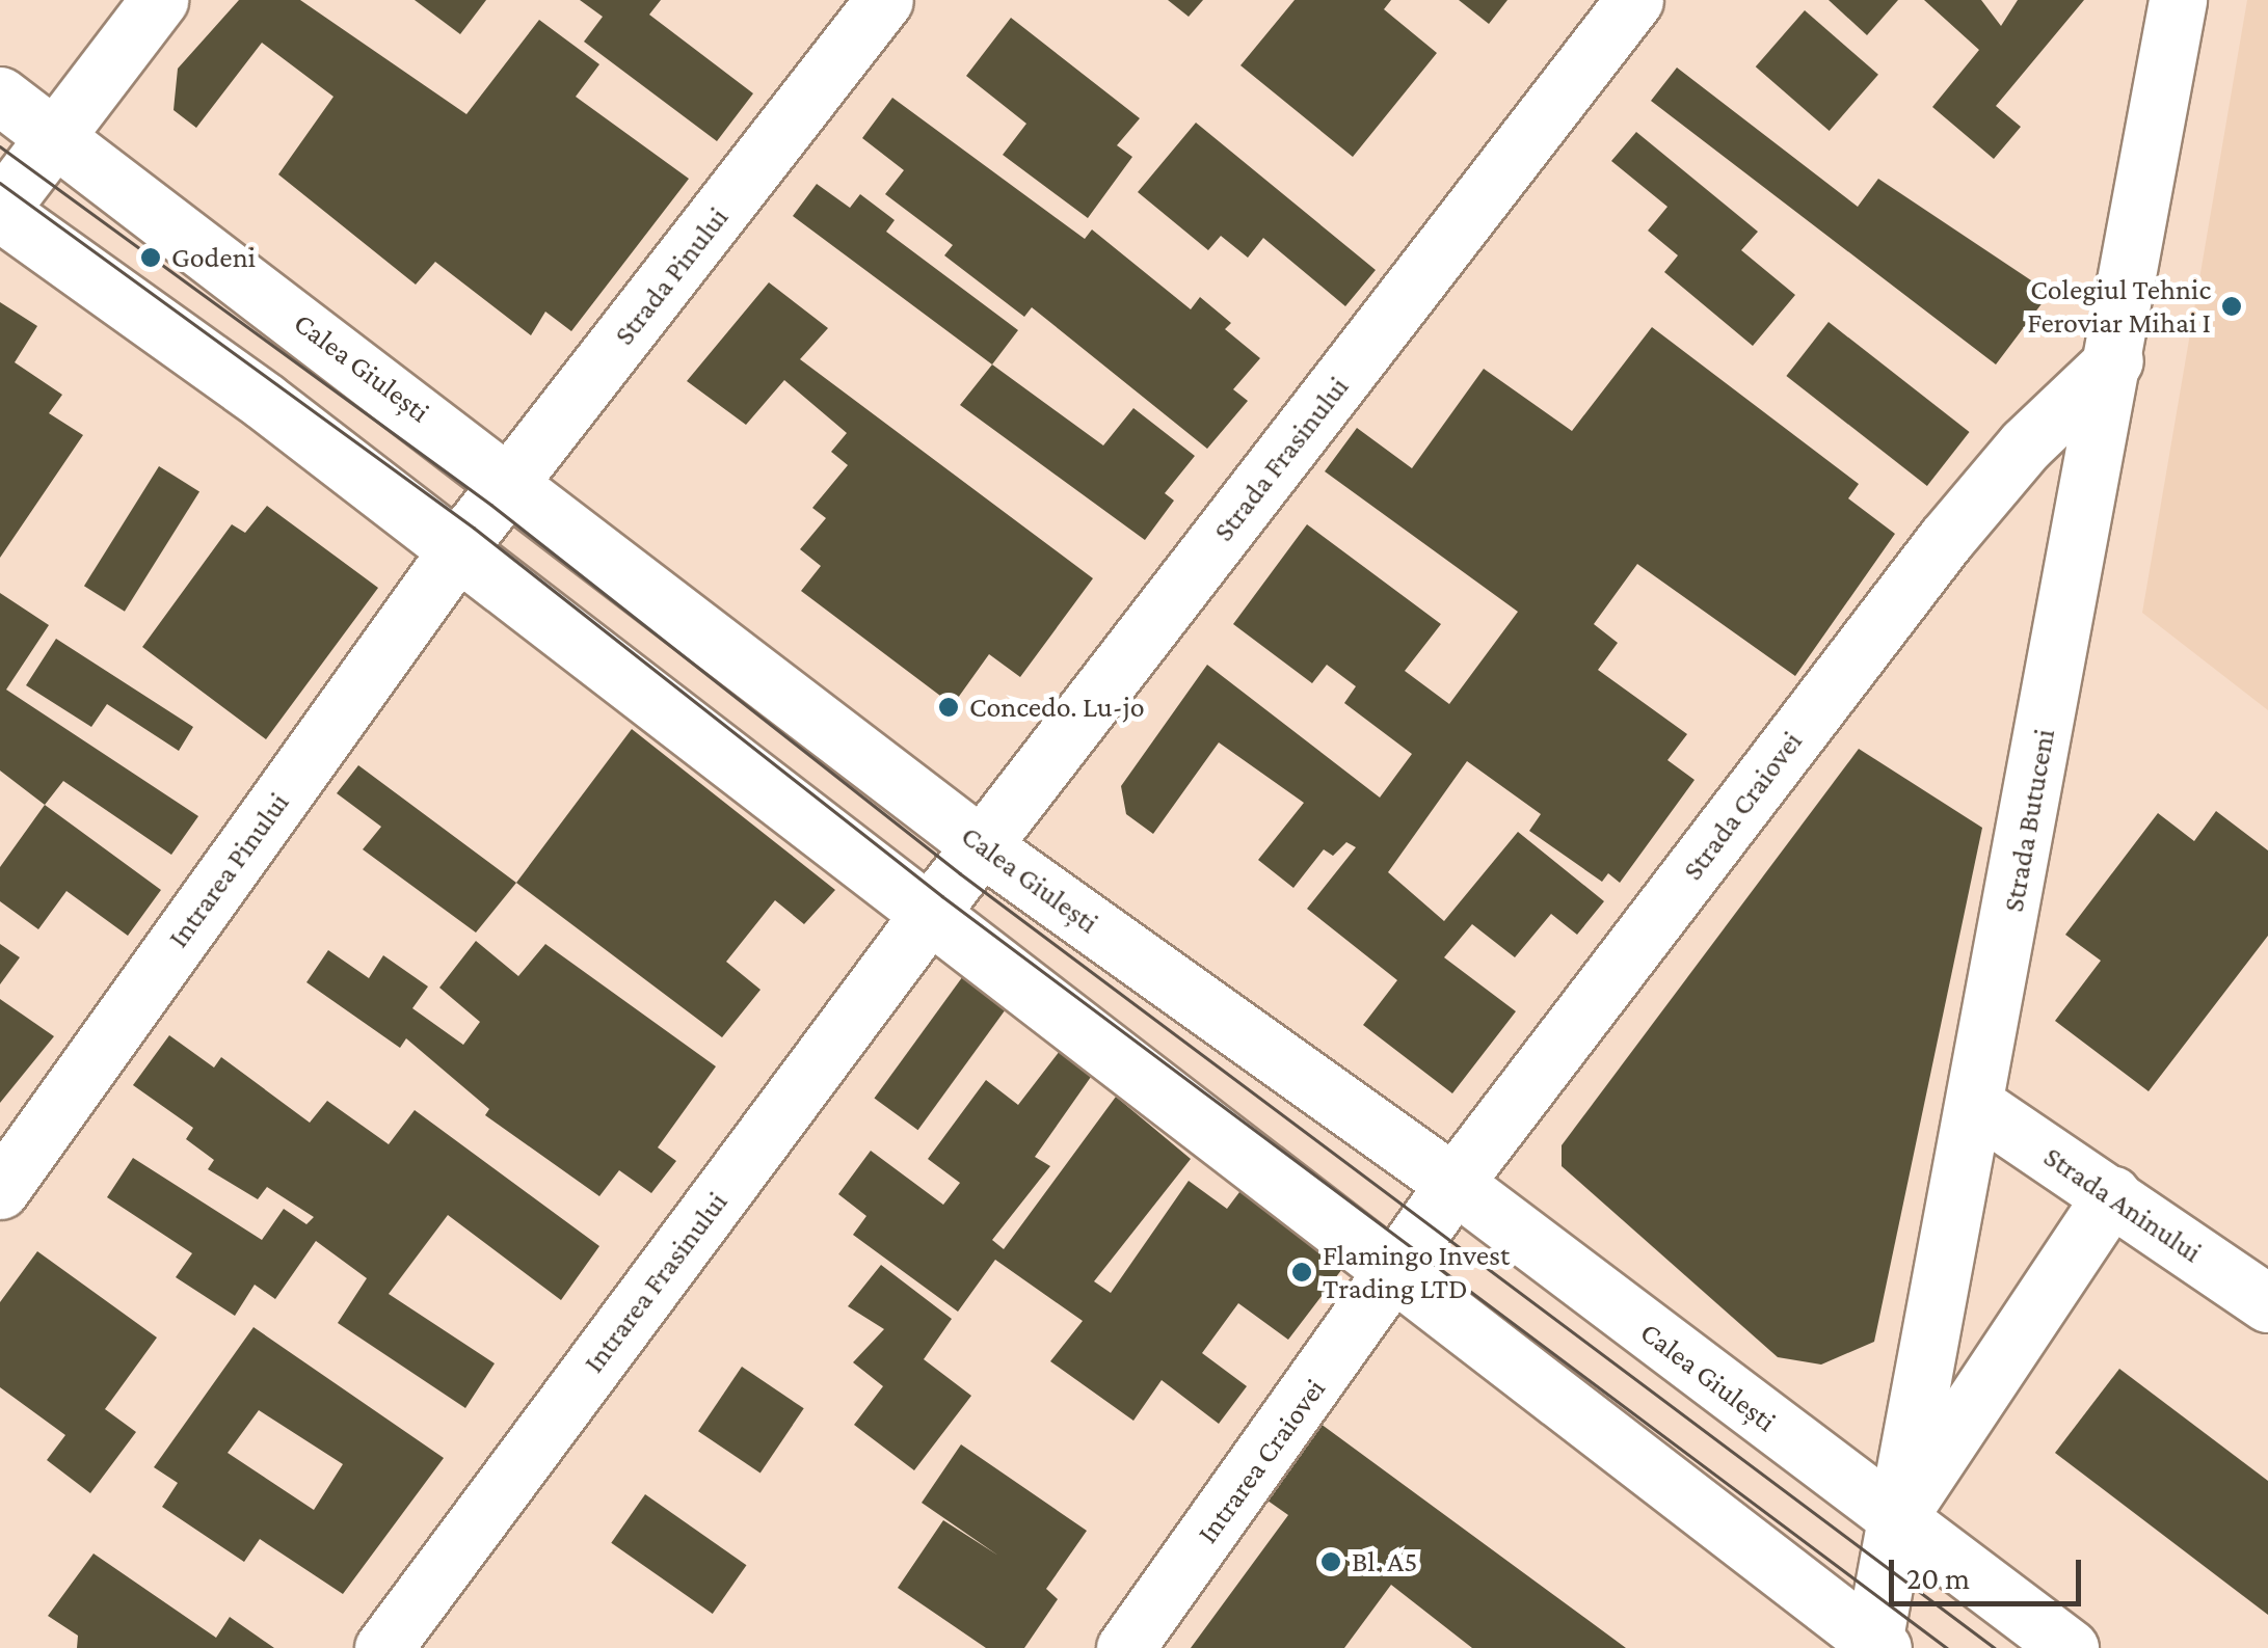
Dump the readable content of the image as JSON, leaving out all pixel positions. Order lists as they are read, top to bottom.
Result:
{
  "streets": {
    "street": [
      "Strada Pinului",
      "Calea Giulești",
      "Strada Frasinului",
      "Strada Craiovei",
      "Strada Butuceni",
      "Intrarea Pinului",
      "Strada Aninului",
      "Intrarea Frasinului",
      "Intrarea Craiovei"
    ]
  },
  "crossings": [
    ["Strada Pinului", "Calea Giulești"],
    ["Strada Pinului", "Intrarea Pinului"],
    ["Calea Giulești", "Strada Frasinului"],
    ["Calea Giulești", "Strada Craiovei"],
    ["Calea Giulești", "Strada Butuceni"],
    ["Strada Frasinului", "Intrarea Frasinului"],
    ["Strada Craiovei", "Strada Butuceni"],
    ["Strada Craiovei", "Intrarea Craiovei"],
    ["Strada Butuceni", "Strada Aninului"]
  ],
  "places": [
    "Godeni",
    "Colegiul Tehnic Feroviar Mihai I",
    "Concedo. Lu-jo",
    "Flamingo Invest Trading LTD",
    "Bl. A5"
  ],
  "scale_bar": "20 m"
}
